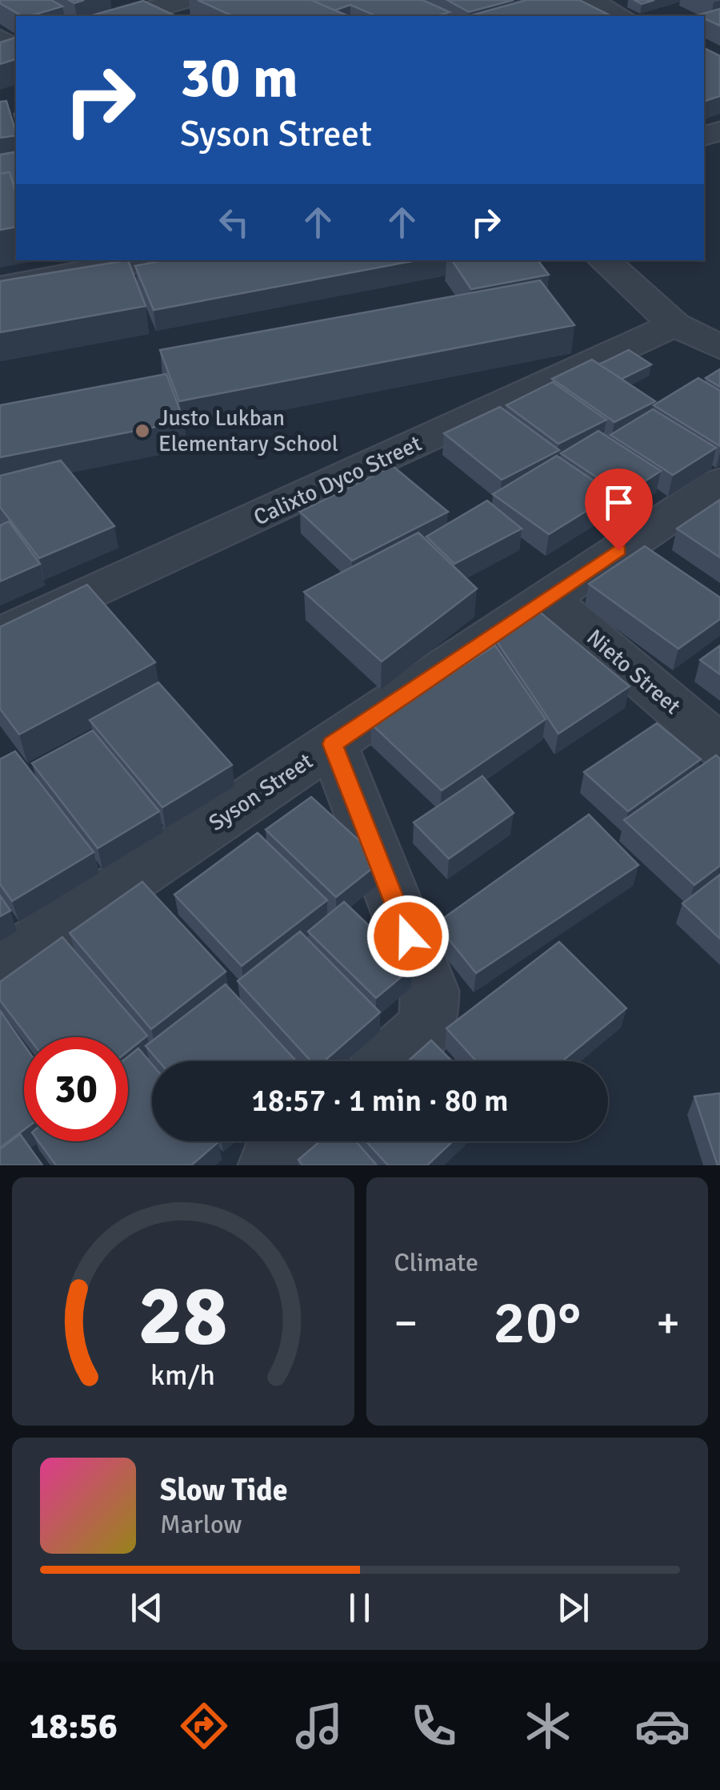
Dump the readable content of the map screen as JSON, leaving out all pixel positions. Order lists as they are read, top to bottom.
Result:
{
  "streets": {
    "street": ["Calixto Dyco Street", "Nieto Street", "Syson Street"]
  },
  "crossings": [
    ["Nieto Street", "Syson Street"]
  ],
  "places": ["Justo Lukban Elementary School"],
  "page": {
    "turn": ["30 m", "Syson Street"],
    "limit": "30",
    "trip": "18:57 · 1 min · 80 m",
    "tile": "Climate",
    "heat": ["−", "20°", "+"],
    "song": ["Slow Tide", "Marlow"],
    "tabs": "18:56",
    "gauge": ["28", "km/h"]
  }
}
